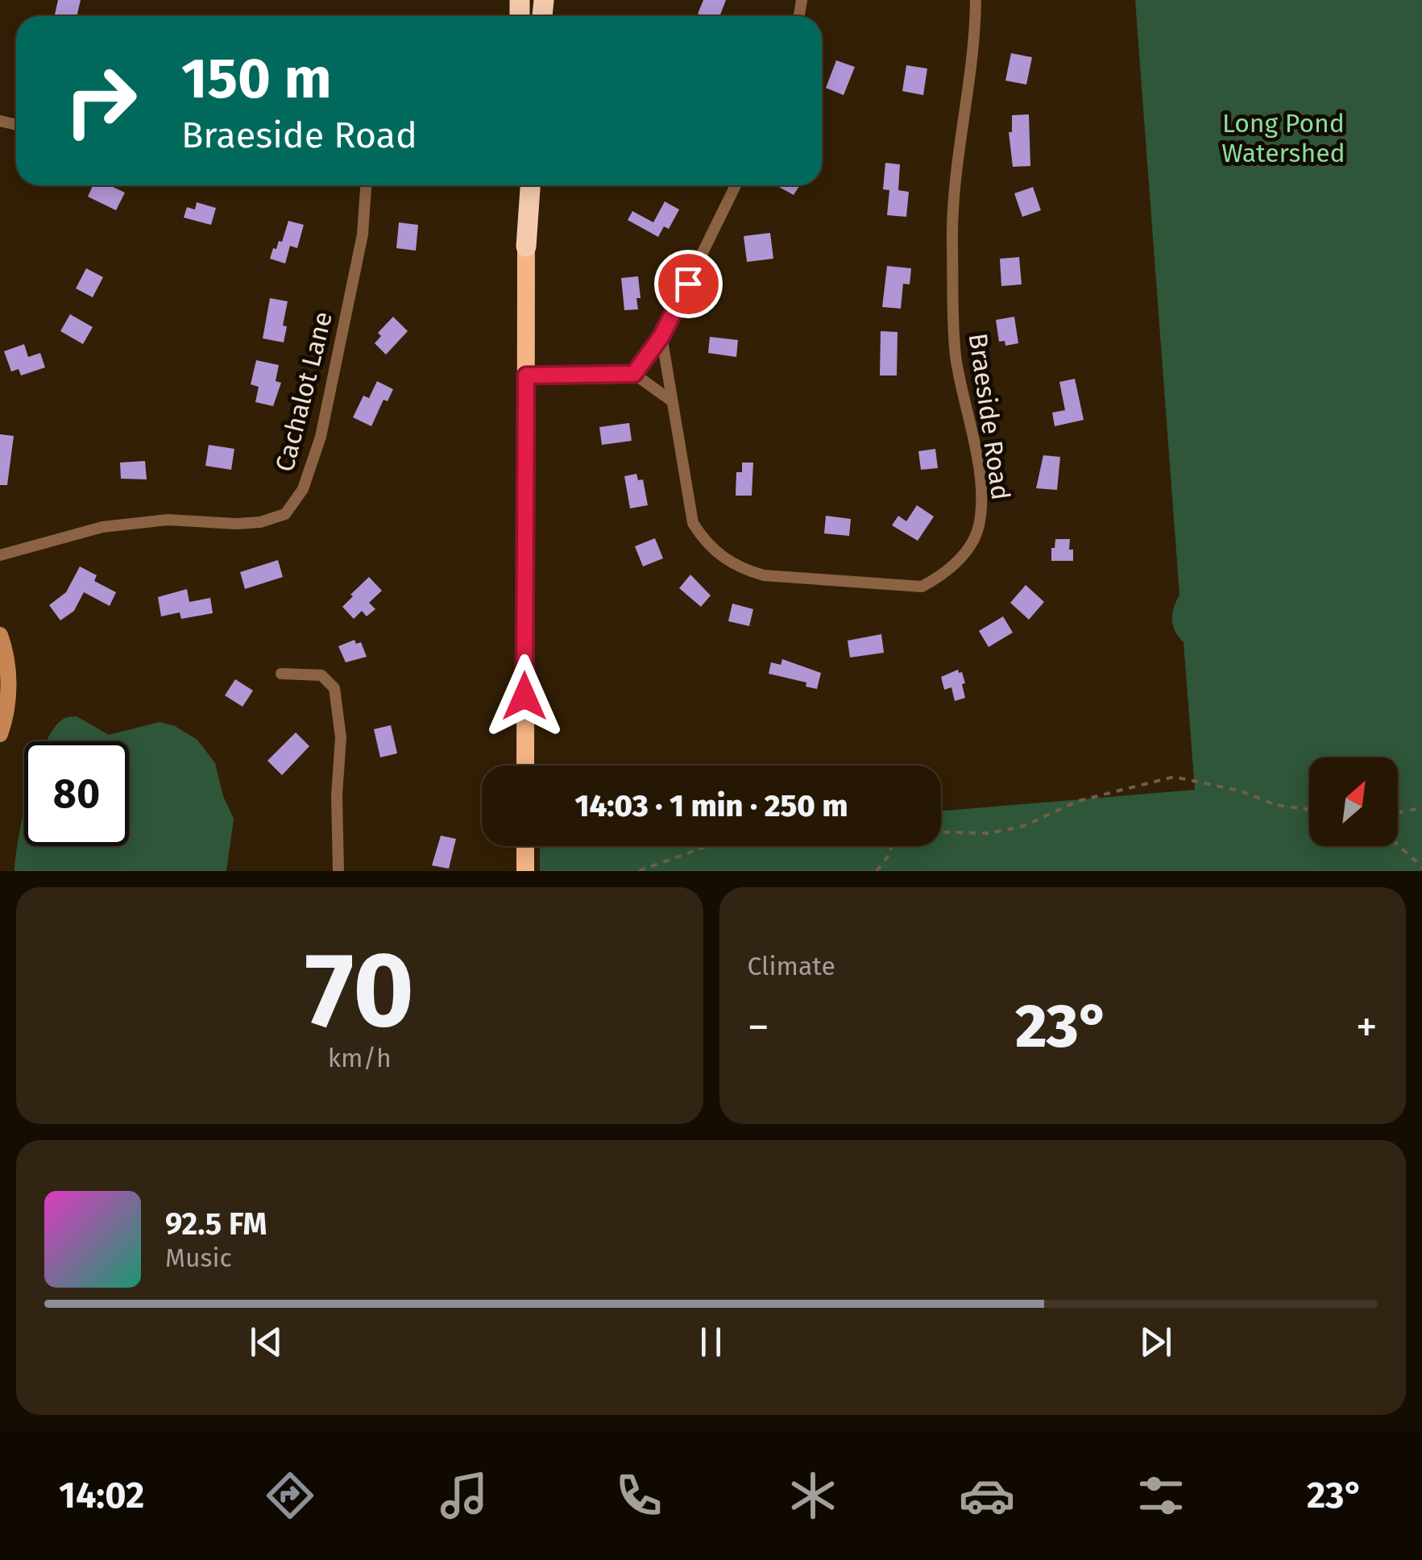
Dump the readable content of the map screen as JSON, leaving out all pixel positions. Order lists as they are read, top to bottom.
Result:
{
  "streets": {
    "street": ["Cachalot Lane", "Braeside Road"]
  },
  "parks": ["Long Pond Watershed"],
  "north": "top right",
  "page": {
    "turn": ["150 m", "Braeside Road"],
    "limit": "80",
    "trip": "14:03 · 1 min · 250 m",
    "tile": [
      ["70", "km/h"],
      "Climate"
    ],
    "heat": ["−", "23°", "+"],
    "song": ["92.5 FM", "Music"],
    "tabs": ["14:02", "23°"]
  }
}
